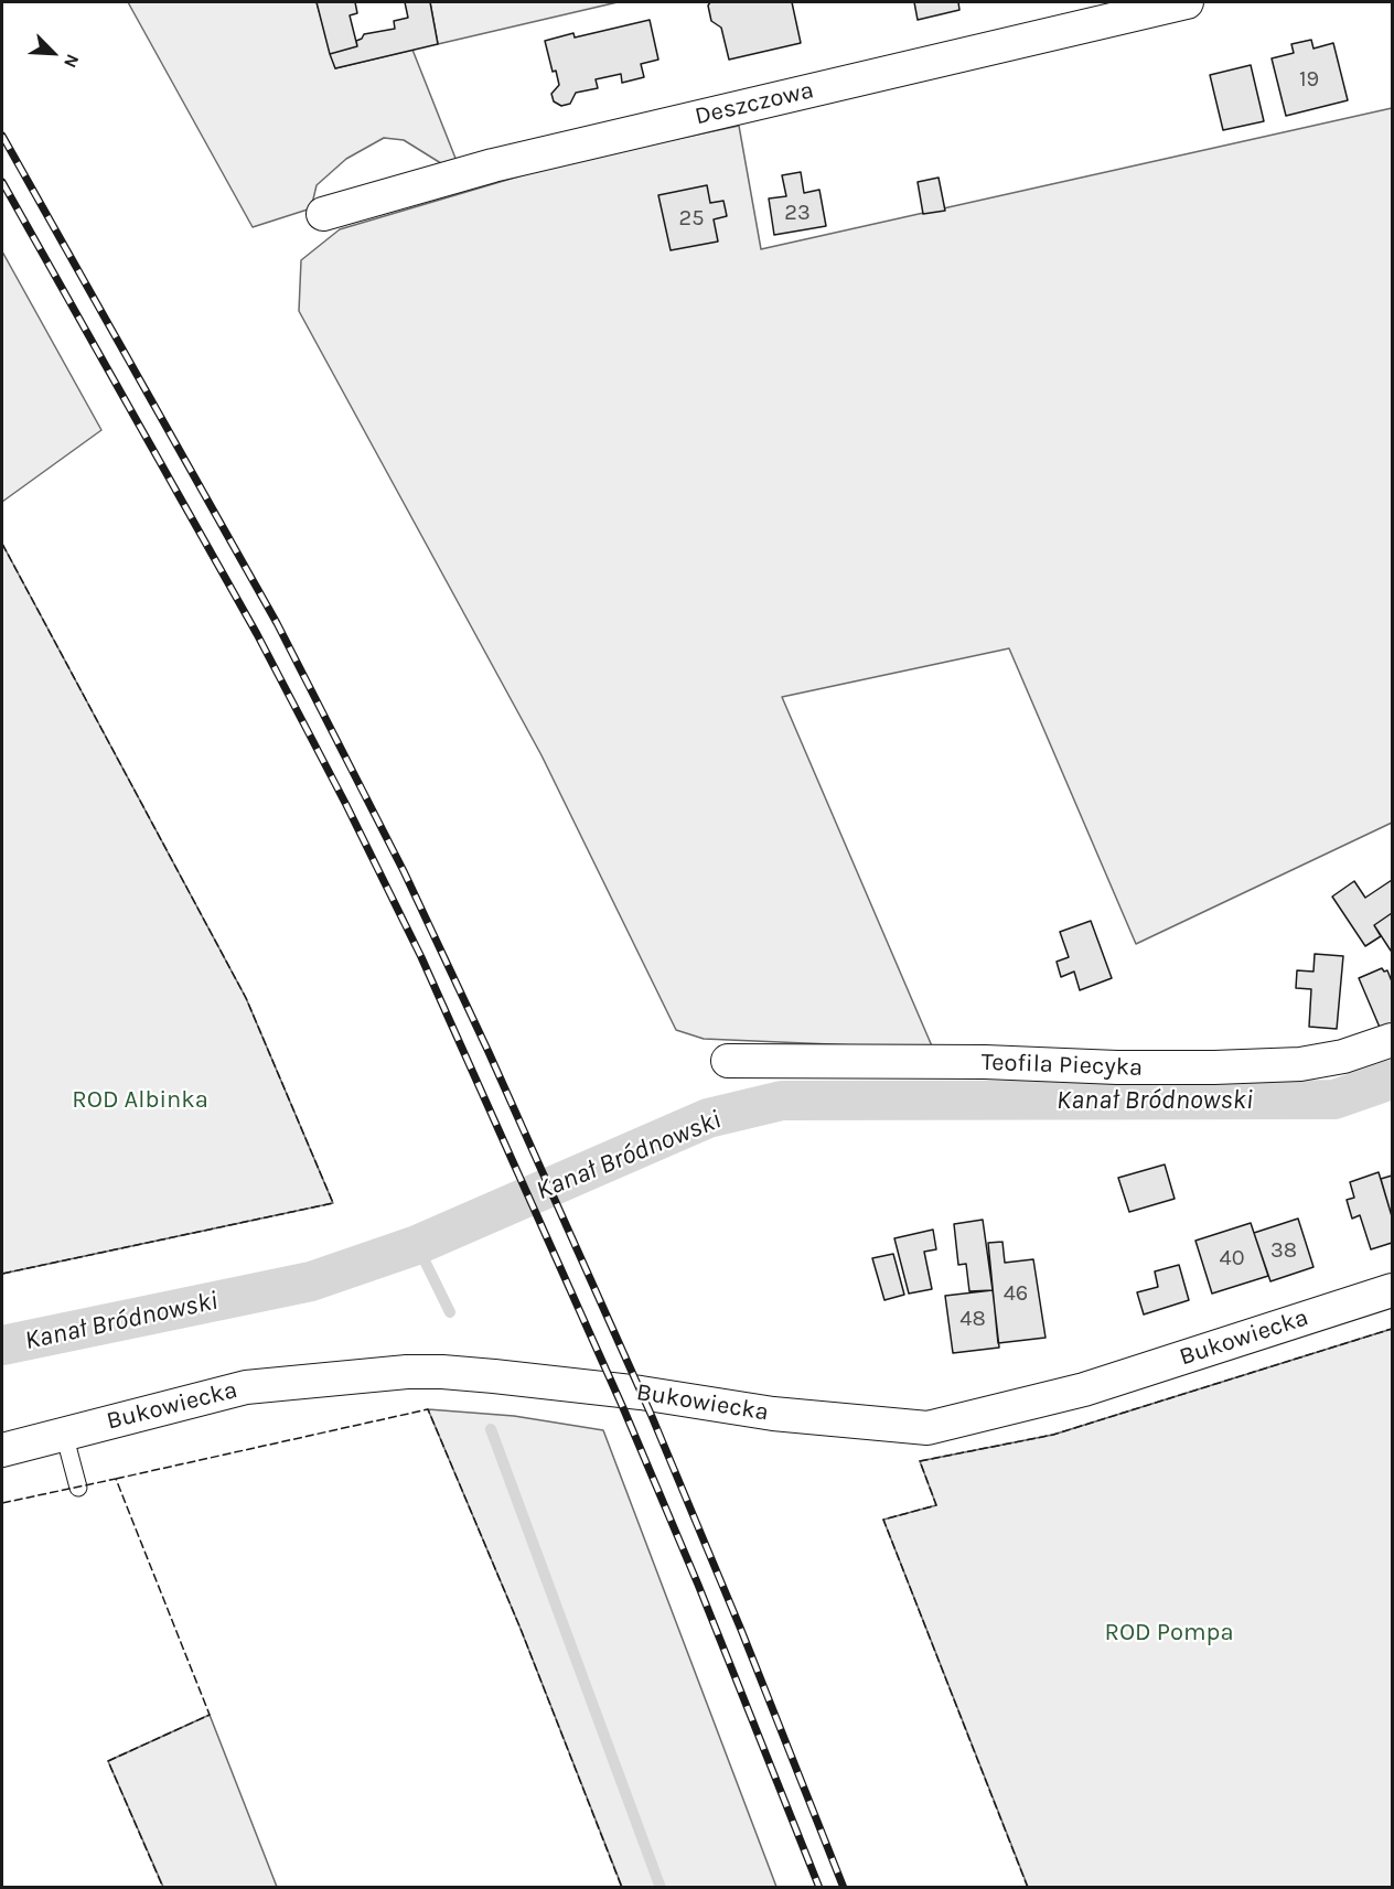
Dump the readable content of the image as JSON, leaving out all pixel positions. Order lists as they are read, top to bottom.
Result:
{
  "streets": {
    "street": ["Deszczowa", "Teofila Piecyka", "Bukowiecka"]
  },
  "water": ["Kanał Bródnowski"],
  "parks": ["ROD Albinka", "ROD Pompa"],
  "house_numbers": [
    "19",
    "23",
    "25",
    "38",
    "40",
    "46",
    "48"
  ],
  "north": "bottom right"
}
